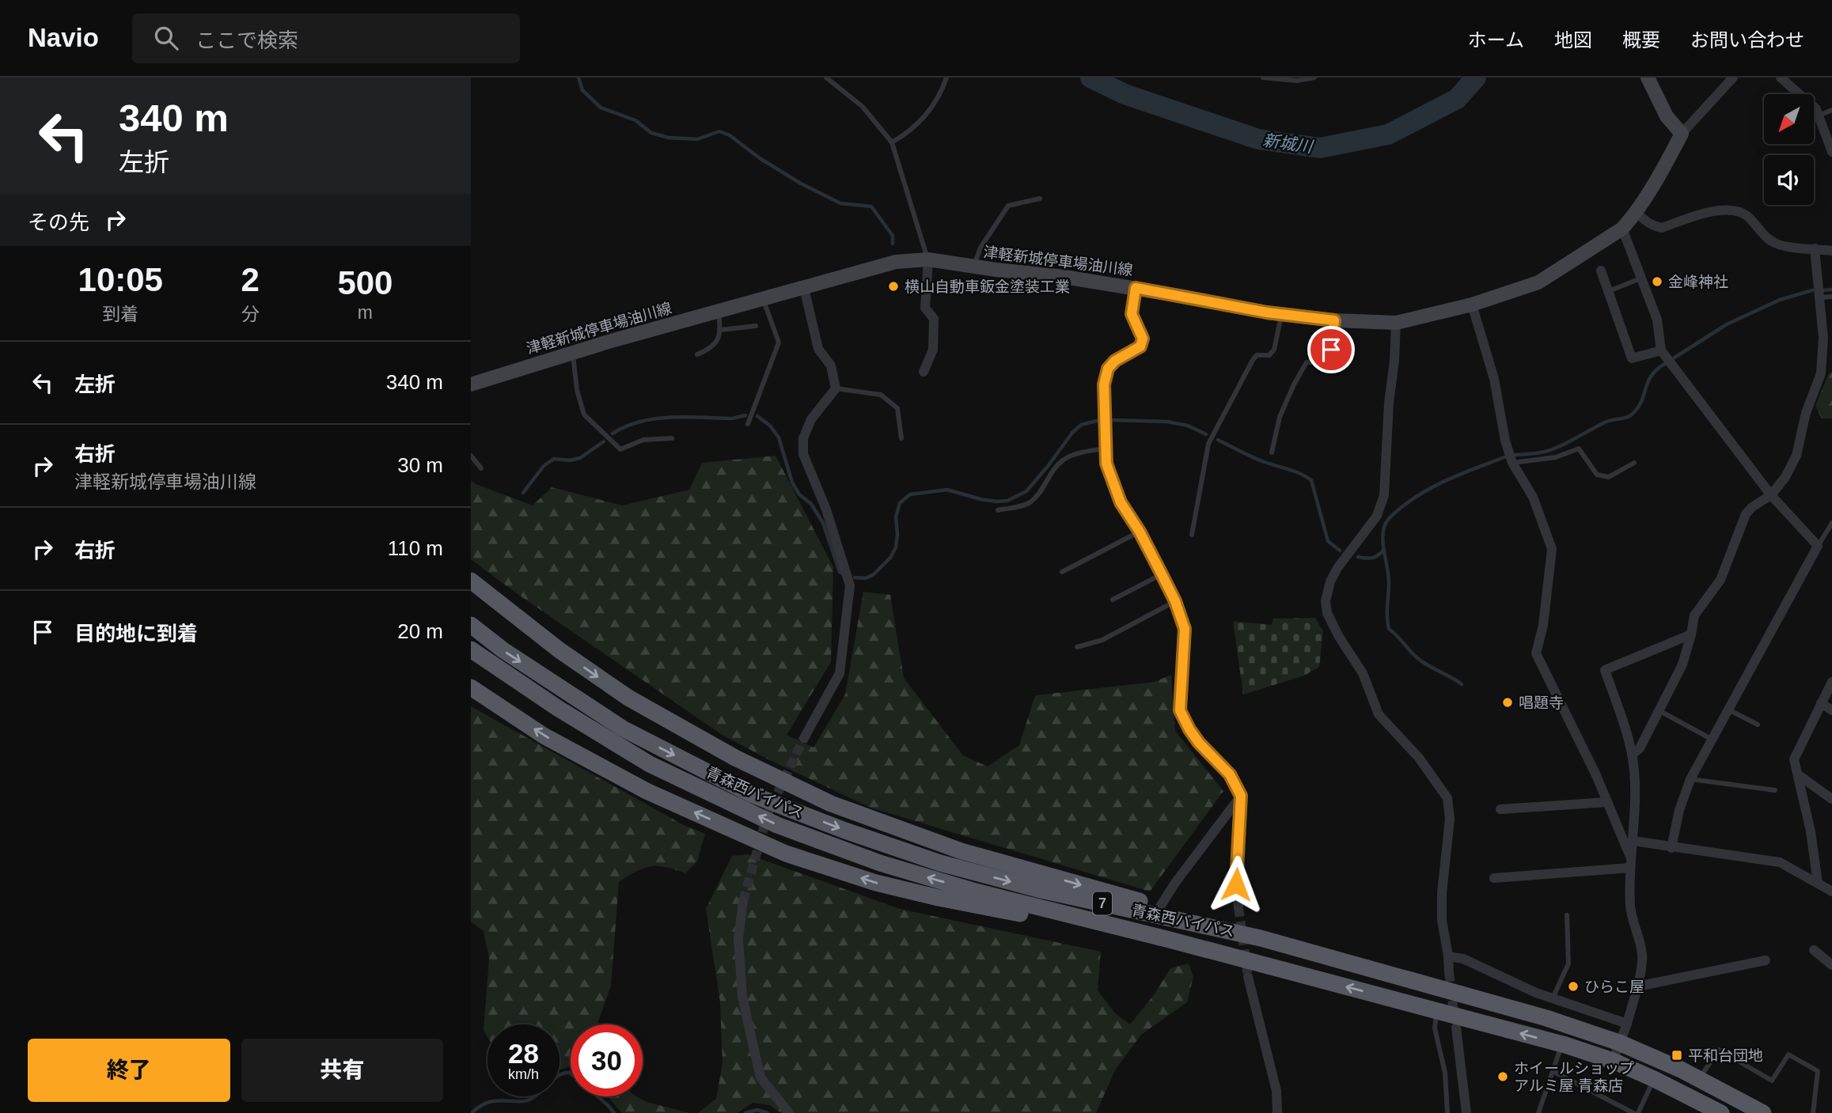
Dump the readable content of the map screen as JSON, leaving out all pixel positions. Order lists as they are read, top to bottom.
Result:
{
  "streets": {
    "highway": ["青森西バイパス", "7"],
    "main road": ["津軽新城停車場油川線"]
  },
  "water": ["新城川"],
  "places": {
    "other": [
      "金峰神社",
      "横山自動車鈑金塗装工業",
      "唱題寺",
      "ひらこ屋",
      "ホイールショップ アルミ屋 青森店"
    ],
    "transit": ["平和台団地"]
  },
  "north": "bottom left",
  "page": {
    "header": "Navio",
    "search": "ここで検索",
    "nav": [
      "ホーム",
      "地図",
      "概要",
      "お問い合わせ"
    ],
    "turn": ["340 m", "左折"],
    "then": "その先",
    "eta": [
      "10:05",
      "到着",
      "2",
      "分",
      "500",
      "m"
    ],
    "list": [
      {
        "name": "左折",
        "value": "340 m"
      },
      {
        "name": "右折",
        "note": "津軽新城停車場油川線",
        "value": "30 m"
      },
      {
        "name": "右折",
        "value": "110 m"
      },
      {
        "name": "目的地に到着",
        "value": "20 m"
      }
    ],
    "speed": "28 km/h",
    "limit": "30",
    "buttons": ["終了", "共有"]
  }
}
